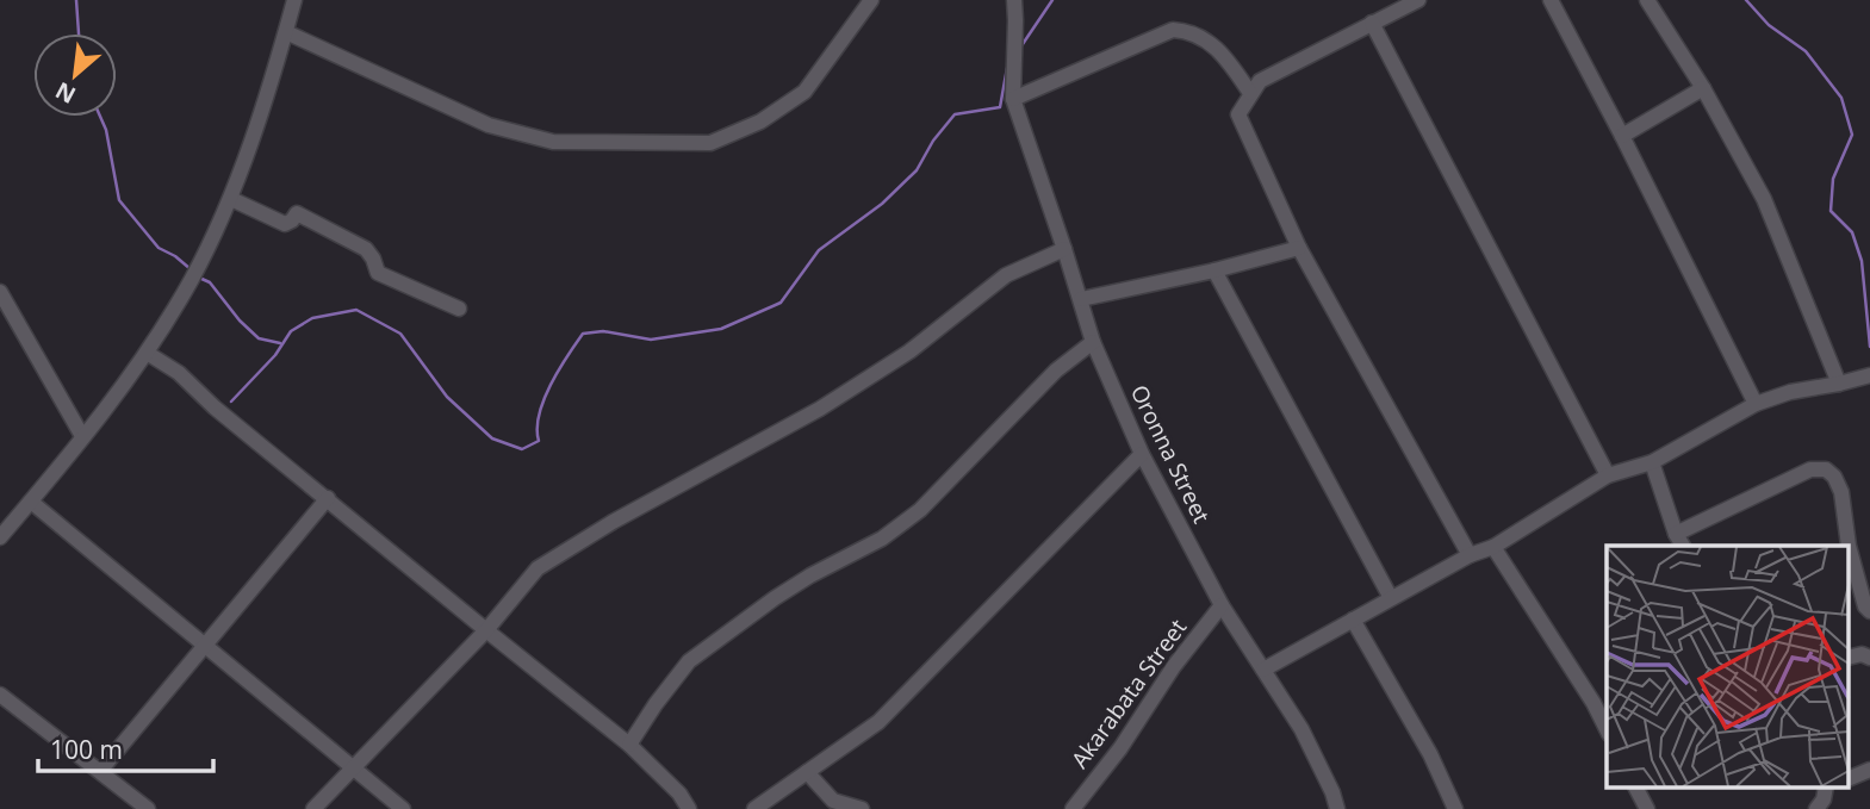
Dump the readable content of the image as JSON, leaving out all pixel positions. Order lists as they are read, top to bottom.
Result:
{
  "streets": {
    "street": ["Oronna Street", "Akarabata Street"]
  },
  "crossings": [
    ["Oronna Street", "Akarabata Street"]
  ],
  "scale_bar": "100 m",
  "north": "bottom left"
}
